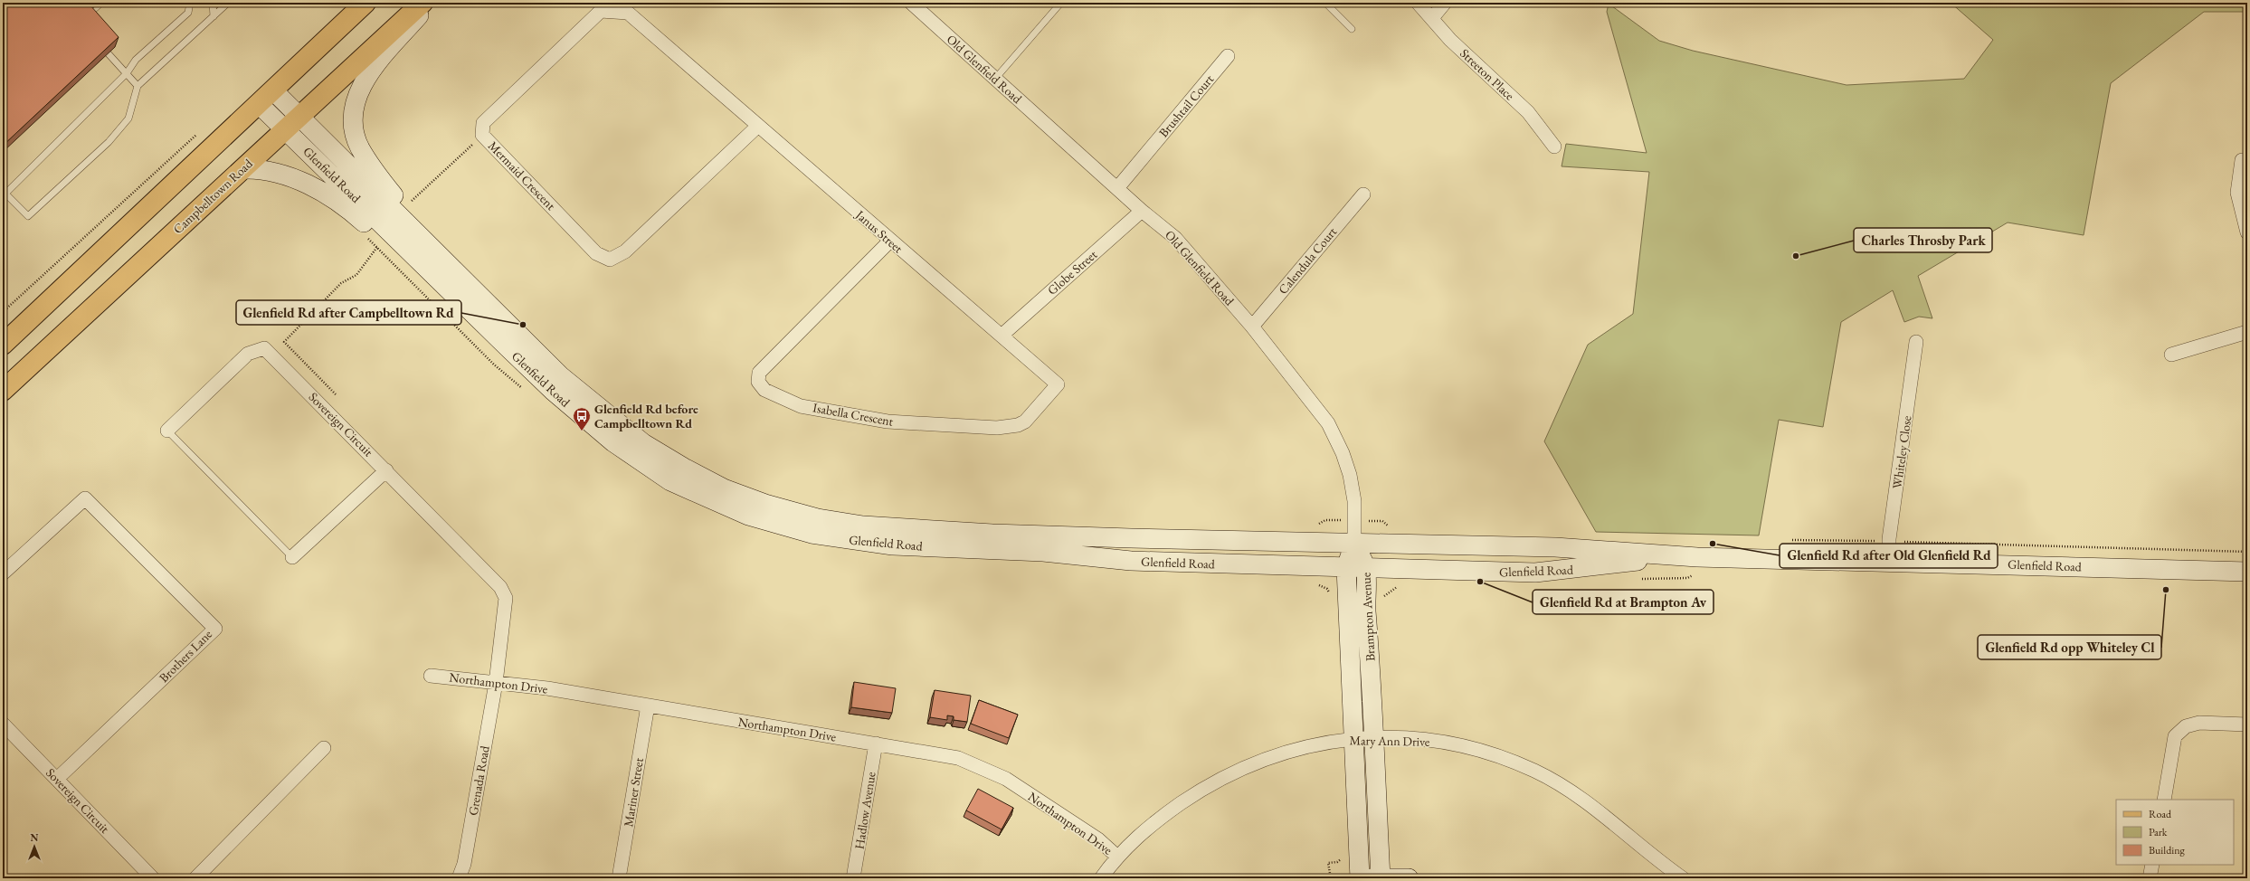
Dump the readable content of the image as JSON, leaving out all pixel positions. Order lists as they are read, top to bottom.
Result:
{
  "streets": {
    "main road": ["Glenfield Road", "Campbelltown Road", "Brampton Avenue"],
    "street": [
      "Old Glenfield Road",
      "Streeton Place",
      "Brushtail Court",
      "Mermaid Crescent",
      "Janus Street",
      "Calendula Court",
      "Globe Street",
      "Isabella Crescent",
      "Sovereign Circuit",
      "Whiteley Close",
      "Brothers Lane",
      "Northampton Drive",
      "Mary Ann Drive",
      "Grenada Road",
      "Mariner Street",
      "Hadlow Avenue"
    ]
  },
  "crossings": [
    ["Old Glenfield Road", "Brushtail Court"],
    ["Old Glenfield Road", "Glenfield Road"],
    ["Old Glenfield Road", "Calendula Court"],
    ["Old Glenfield Road", "Globe Street"],
    ["Old Glenfield Road", "Brampton Avenue"],
    ["Glenfield Road", "Campbelltown Road"],
    ["Glenfield Road", "Whiteley Close"],
    ["Glenfield Road", "Brampton Avenue"],
    ["Mermaid Crescent", "Janus Street"],
    ["Janus Street", "Globe Street"],
    ["Janus Street", "Isabella Crescent"],
    ["Globe Street", "Isabella Crescent"],
    ["Sovereign Circuit", "Brothers Lane"],
    ["Sovereign Circuit", "Northampton Drive"],
    ["Sovereign Circuit", "Grenada Road"],
    ["Brampton Avenue", "Mary Ann Drive"],
    ["Northampton Drive", "Mary Ann Drive"],
    ["Northampton Drive", "Grenada Road"],
    ["Northampton Drive", "Mariner Street"],
    ["Northampton Drive", "Hadlow Avenue"]
  ],
  "places": {
    "other": [
      "Charles Throsby Park",
      "Glenfield Rd after Campbelltown Rd",
      "Glenfield Rd after Old Glenfield Rd",
      "Glenfield Rd at Brampton Av",
      "Glenfield Rd opp Whiteley Cl"
    ],
    "bus stop": ["Glenfield Rd before Campbelltown Rd"]
  },
  "legend": ["Road", "Park", "Building"],
  "north": "top"
}
